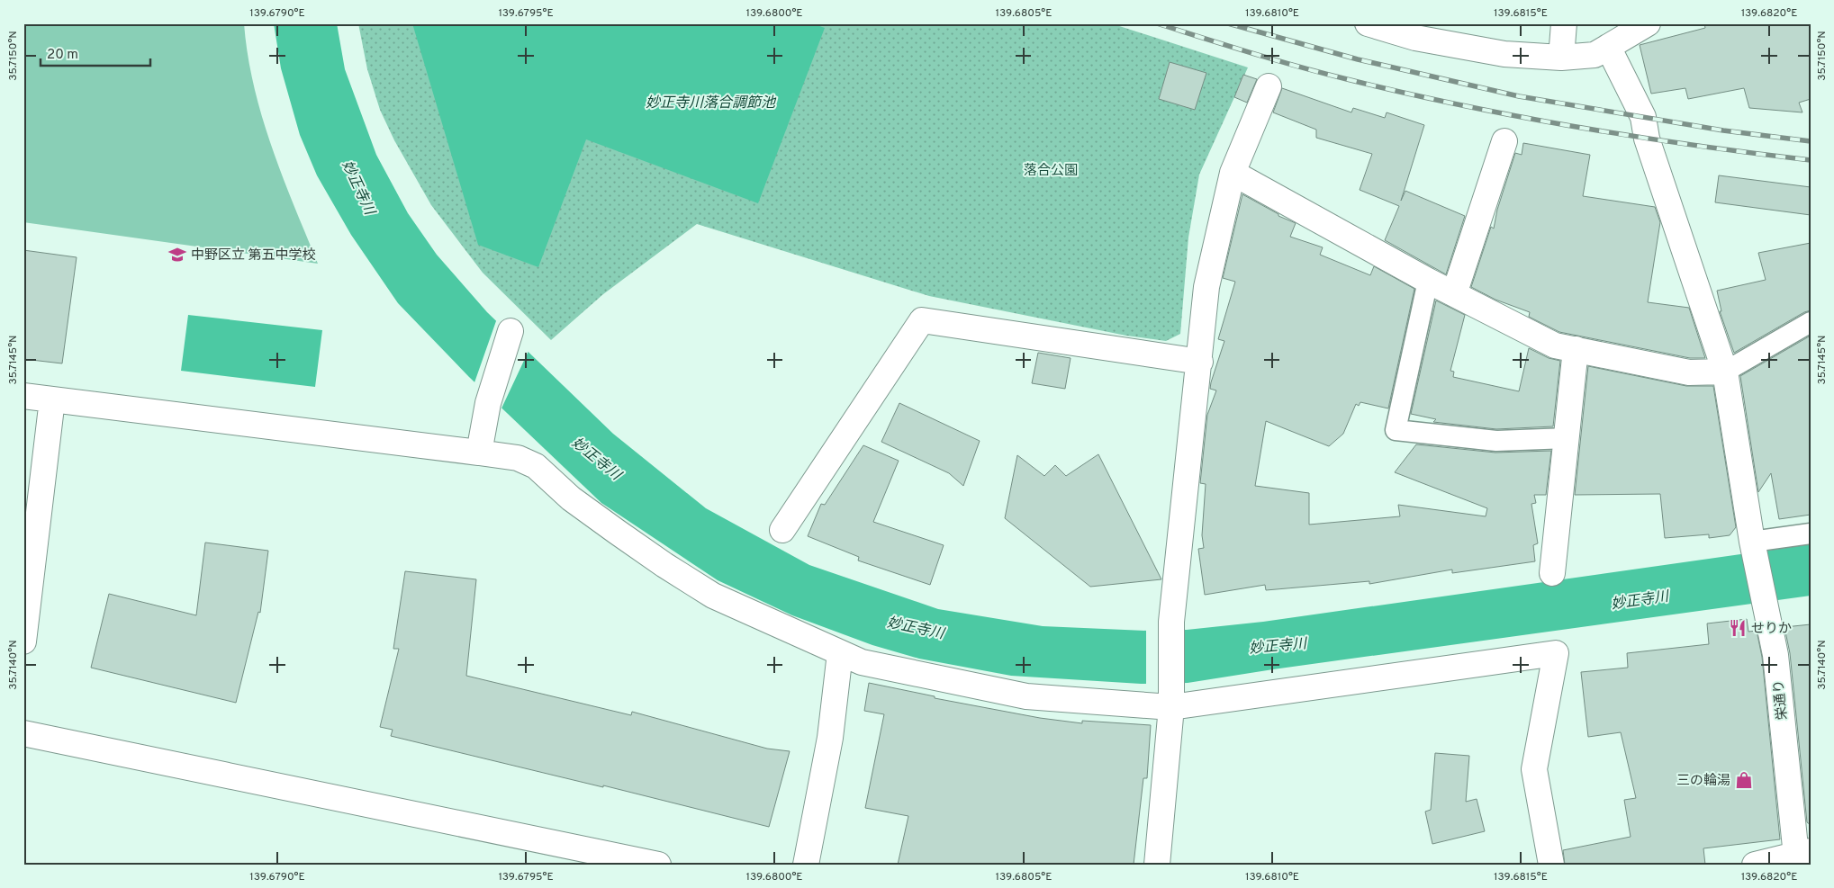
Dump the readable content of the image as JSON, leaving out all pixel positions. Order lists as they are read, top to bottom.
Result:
{
  "streets": {
    "street": ["栄通り"]
  },
  "water": ["妙正寺川落合調節池", "妙正寺川"],
  "parks": ["落合公園"],
  "places": {
    "school or university": ["中野区立 第五中学校"],
    "restaurant": ["せりか"],
    "shop": ["三の輪湯"]
  },
  "scale_bar": "20 m",
  "coordinates": [
    "139.6790°E",
    "139.6795°E",
    "139.6800°E",
    "139.6805°E",
    "139.6810°E",
    "139.6815°E",
    "139.6820°E",
    "35.7150°N",
    "35.7145°N",
    "35.7140°N"
  ]
}
